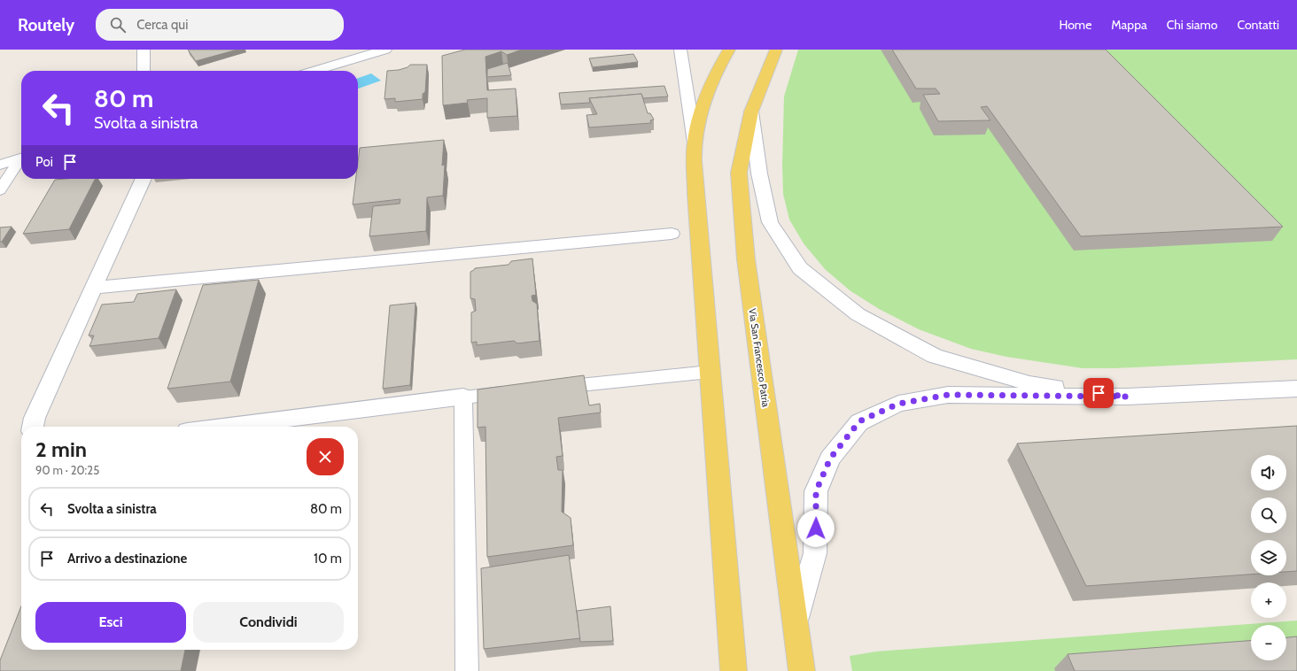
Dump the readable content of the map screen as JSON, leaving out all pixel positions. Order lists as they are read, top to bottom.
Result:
{
  "streets": {
    "main road": ["Via San Francesco Patria"]
  },
  "page": {
    "header": "Routely",
    "search": "Cerca qui",
    "nav": [
      "Home",
      "Mappa",
      "Chi siamo",
      "Contatti"
    ],
    "turn": ["80 m", "Svolta a sinistra"],
    "then": "Poi",
    "heading": ["2 min", "90 m · 20:25"],
    "map_buttons": ["+", "−"],
    "list": [
      {
        "name": "Svolta a sinistra",
        "value": "80 m"
      },
      {
        "name": "Arrivo a destinazione",
        "value": "10 m"
      }
    ],
    "buttons": ["Esci", "Condividi"]
  }
}
